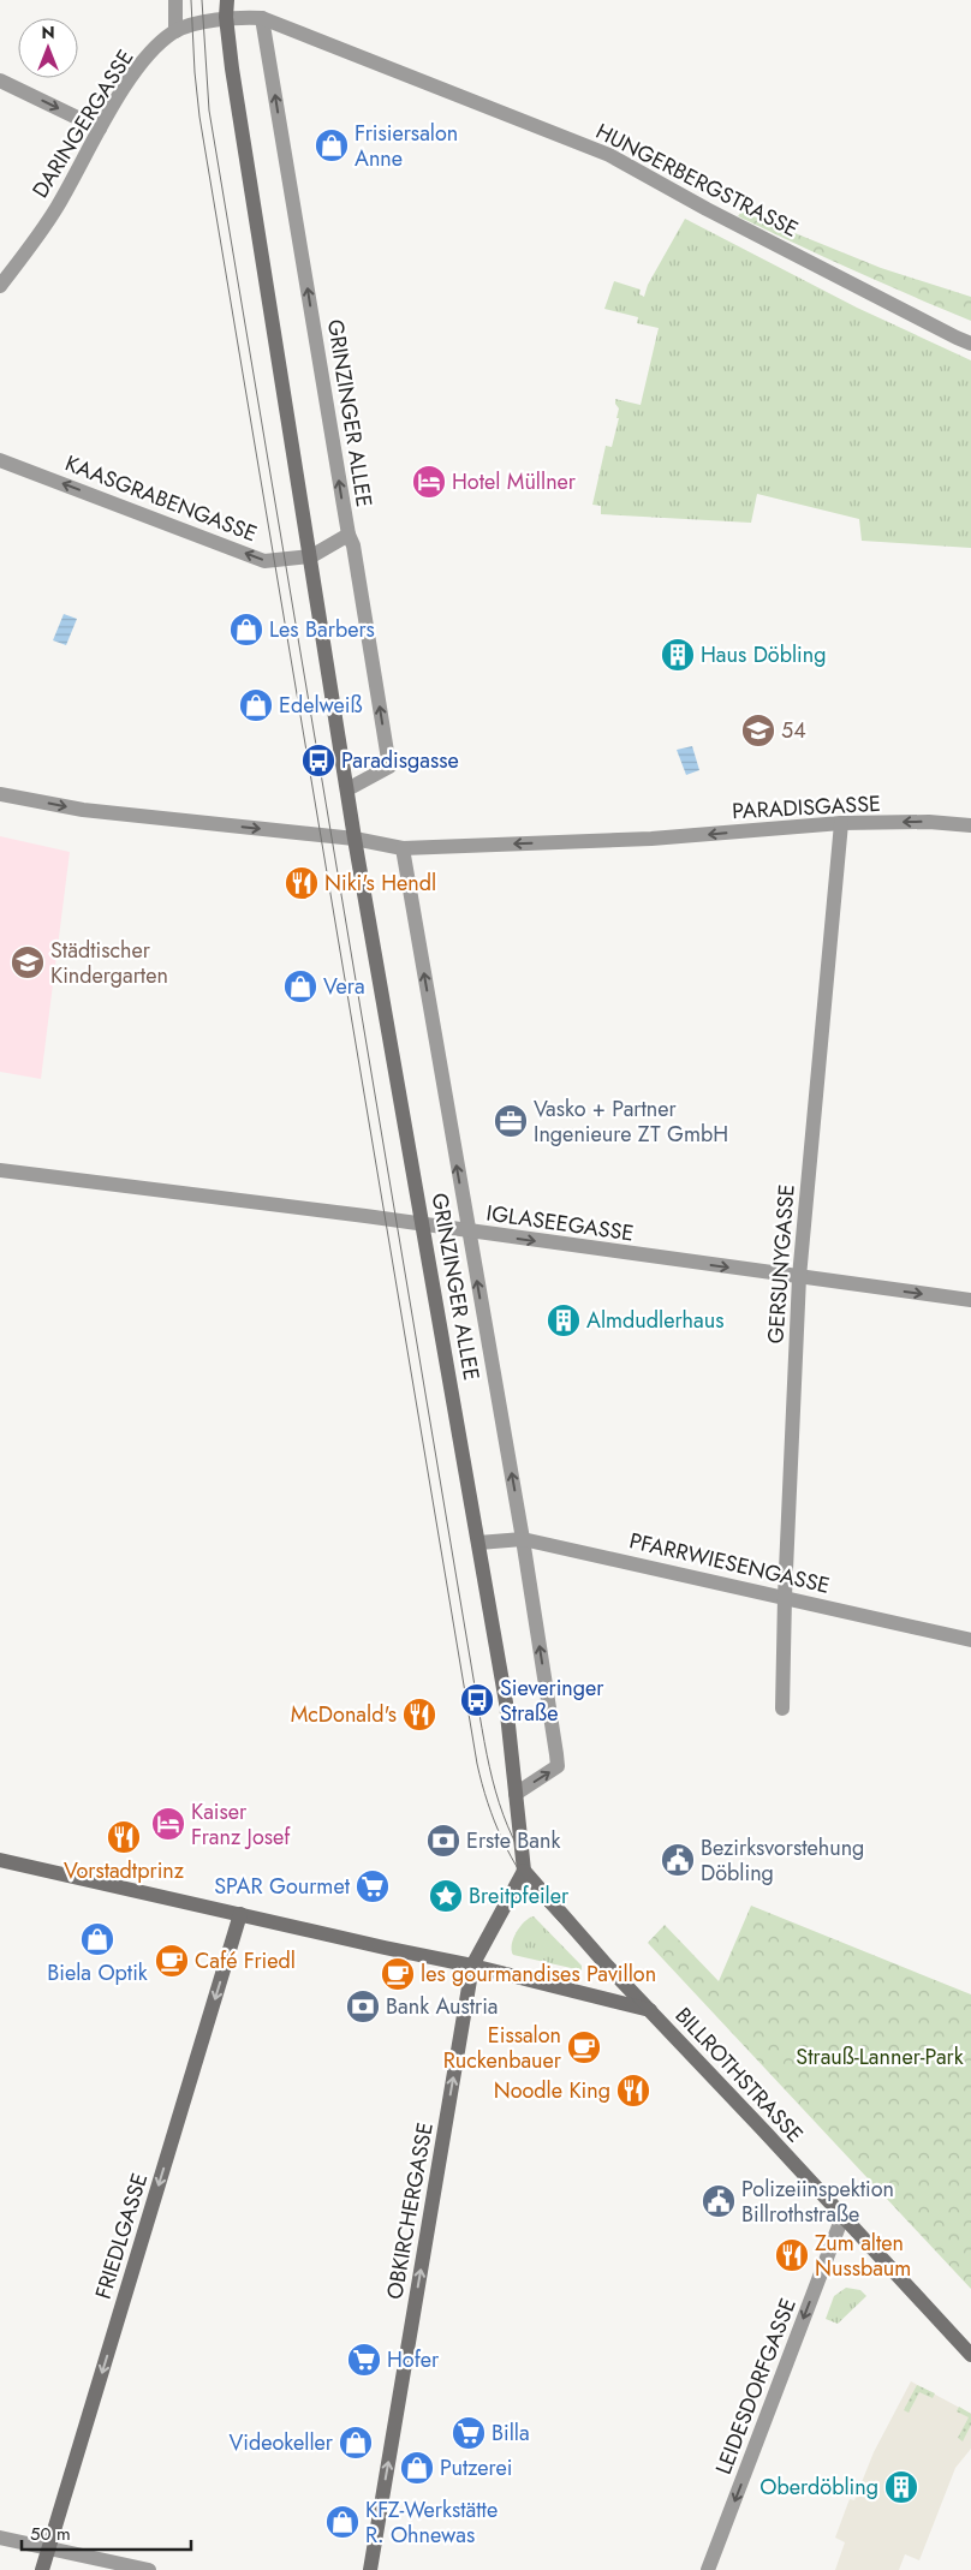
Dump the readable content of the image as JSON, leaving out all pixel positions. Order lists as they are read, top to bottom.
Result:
{
  "streets": {
    "street": [
      "DARINGERGASSE",
      "HUNGERBERGSTRASSE",
      "GRINZINGER ALLEE",
      "KAASGRABENGASSE",
      "PARADISGASSE",
      "IGLASEEGASSE",
      "GERSUNYGASSE",
      "PFARRWIESENGASSE",
      "BILLROTHSTRASSE",
      "OBKIRCHERGASSE",
      "FRIEDLGASSE",
      "LEIDESDORFGASSE"
    ]
  },
  "crossings": [
    ["DARINGERGASSE", "HUNGERBERGSTRASSE"],
    ["DARINGERGASSE", "GRINZINGER ALLEE"],
    ["HUNGERBERGSTRASSE", "GRINZINGER ALLEE"],
    ["GRINZINGER ALLEE", "KAASGRABENGASSE"],
    ["GRINZINGER ALLEE", "PARADISGASSE"],
    ["GRINZINGER ALLEE", "IGLASEEGASSE"],
    ["GRINZINGER ALLEE", "PFARRWIESENGASSE"],
    ["GRINZINGER ALLEE", "OBKIRCHERGASSE"],
    ["PARADISGASSE", "GERSUNYGASSE"],
    ["IGLASEEGASSE", "GERSUNYGASSE"],
    ["GERSUNYGASSE", "PFARRWIESENGASSE"],
    ["BILLROTHSTRASSE", "OBKIRCHERGASSE"],
    ["BILLROTHSTRASSE", "LEIDESDORFGASSE"]
  ],
  "one_way": [
    "KAASGRABENGASSE",
    "IGLASEEGASSE",
    "OBKIRCHERGASSE",
    "FRIEDLGASSE",
    "LEIDESDORFGASSE"
  ],
  "parks": ["Strauß-Lanner-Park"],
  "places": {
    "shop": [
      "Frisiersalon Anne",
      "Les Barbers",
      "Edelweiß",
      "Vera",
      "Biela Optik",
      "Videokeller",
      "Putzerei",
      "KFZ-Werkstätte R. Ohnewas"
    ],
    "hotel": ["Hotel Müllner", "Kaiser Franz Josef"],
    "building": ["Haus Döbling", "Almdudlerhaus", "Oberdöbling"],
    "school or university": ["54", "Städtischer Kindergarten"],
    "bus stop": ["Paradisgasse", "Sieveringer Straße"],
    "restaurant": [
      "Niki's Hendl",
      "McDonald's",
      "Vorstadtprinz",
      "Noodle King",
      "Zum alten Nussbaum"
    ],
    "office": ["Vasko + Partner Ingenieure ZT GmbH"],
    "bank": ["Erste Bank", "Bank Austria"],
    "public building": ["Bezirksvorstehung Döbling", "Polizeiinspektion Billrothstraße"],
    "supermarket": ["SPAR Gourmet", "Hofer", "Billa"],
    "place": ["Breitpfeiler"],
    "cafe": ["Café Friedl", "les gourmandises Pavillon", "Eissalon Ruckenbauer"]
  },
  "scale_bar": "50 m",
  "north": "top"
}
